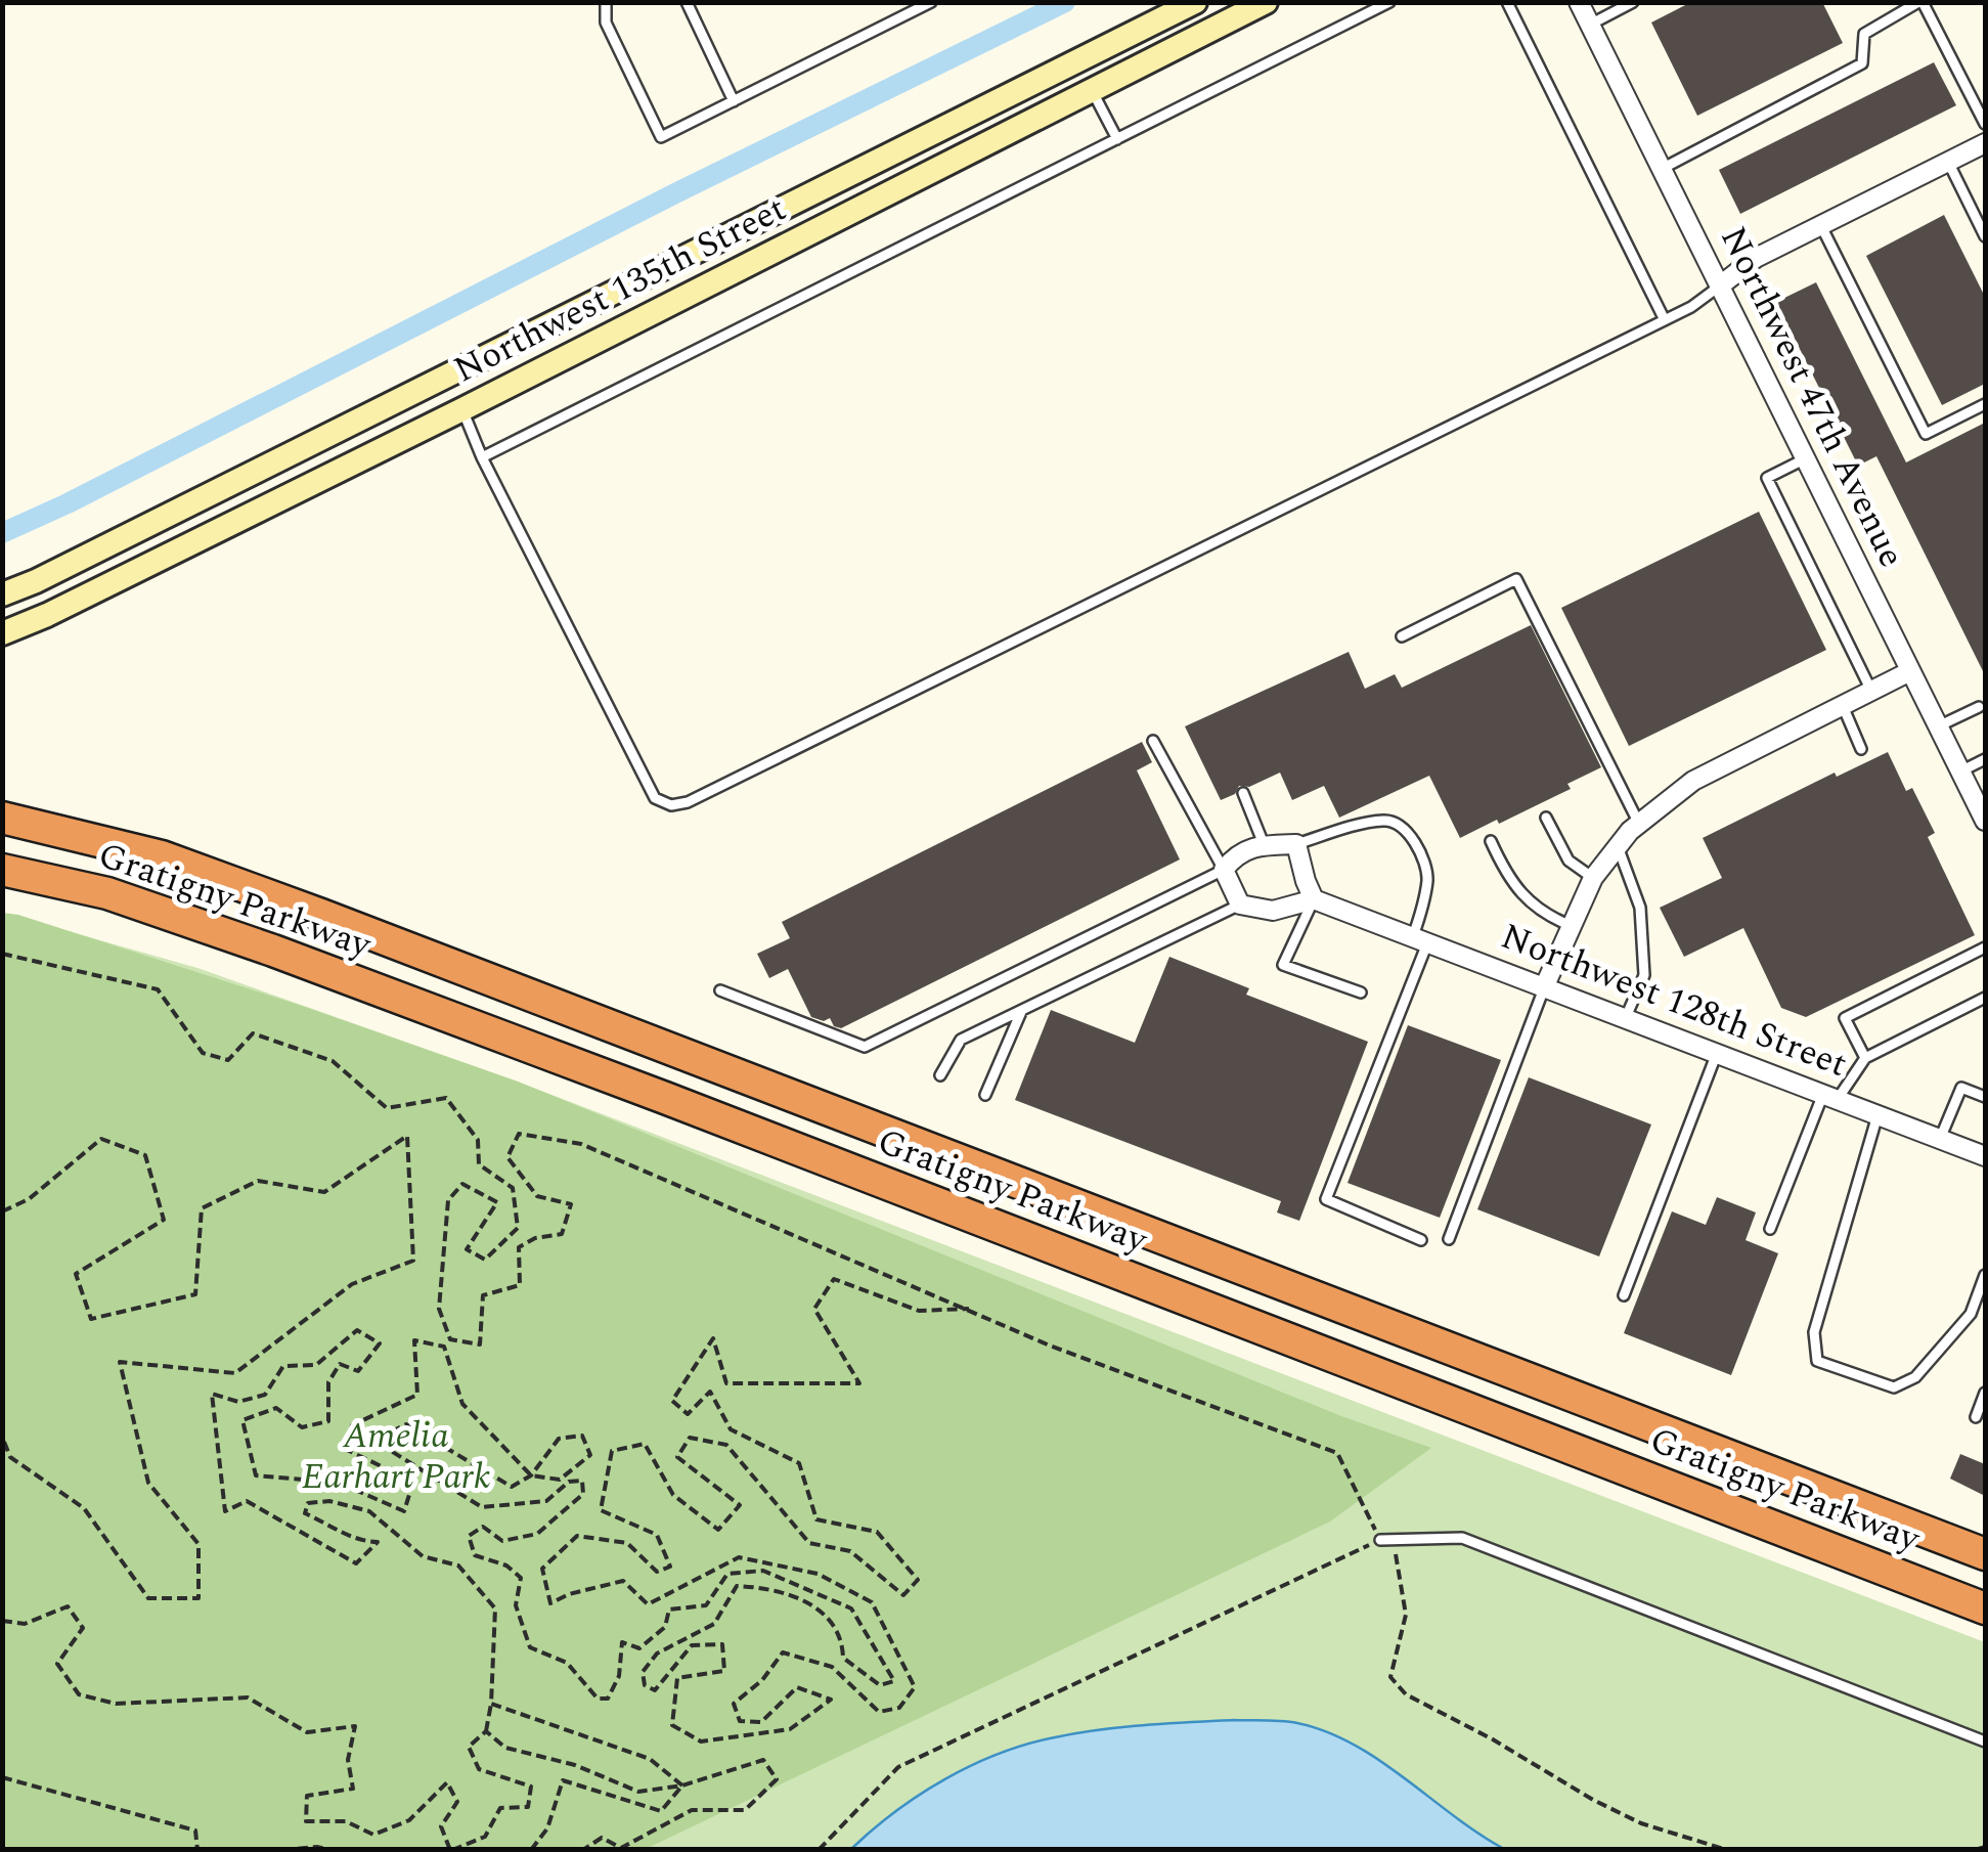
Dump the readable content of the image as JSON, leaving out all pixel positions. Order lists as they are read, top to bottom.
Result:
{
  "streets": {
    "highway": ["Gratigny Parkway"],
    "main road": ["Northwest 135th Street"],
    "street": ["Northwest 47th Avenue", "Northwest 128th Street"]
  },
  "parks": ["Amelia Earhart Park"]
}
